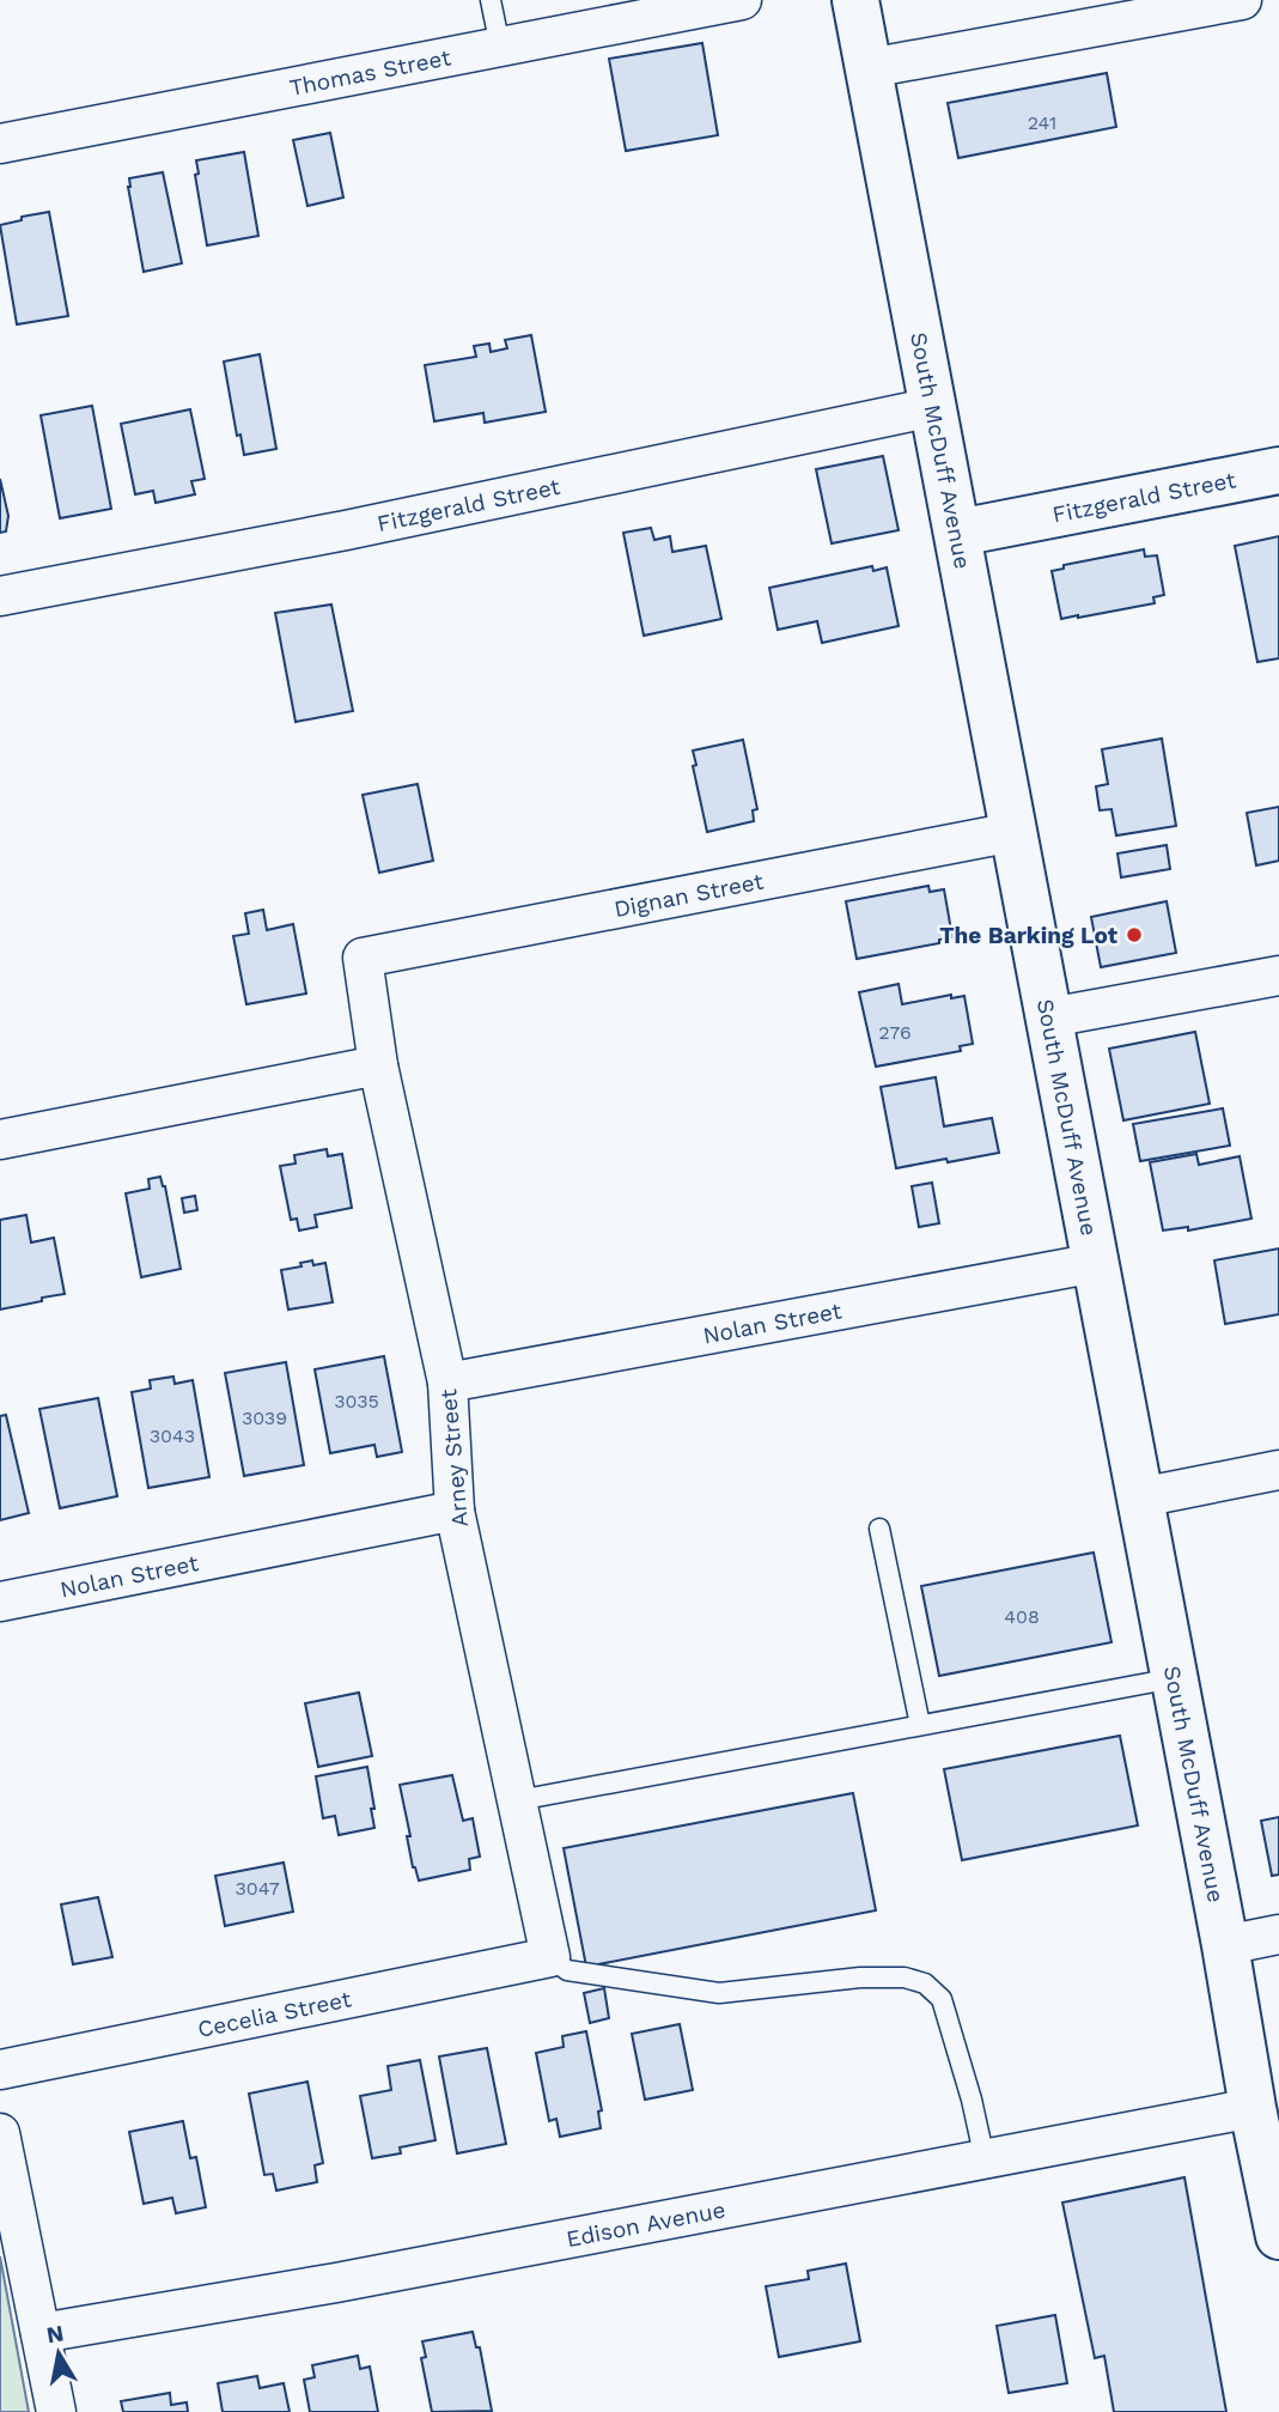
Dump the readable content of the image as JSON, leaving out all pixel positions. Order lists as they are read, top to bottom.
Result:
{
  "streets": {
    "main road": ["South McDuff Avenue", "Fitzgerald Street"],
    "street": [
      "Thomas Street",
      "Dignan Street",
      "Nolan Street",
      "Arney Street",
      "Cecelia Street",
      "Edison Avenue"
    ]
  },
  "crossings": [
    ["South McDuff Avenue", "Fitzgerald Street"],
    ["South McDuff Avenue", "Dignan Street"],
    ["South McDuff Avenue", "Nolan Street"],
    ["South McDuff Avenue", "Edison Avenue"],
    ["Dignan Street", "Arney Street"],
    ["Nolan Street", "Arney Street"],
    ["Arney Street", "Cecelia Street"]
  ],
  "places": ["The Barking Lot"],
  "house_numbers": [
    "241",
    "276",
    "3035",
    "3039",
    "3043",
    "408",
    "3047"
  ],
  "north": "top"
}
